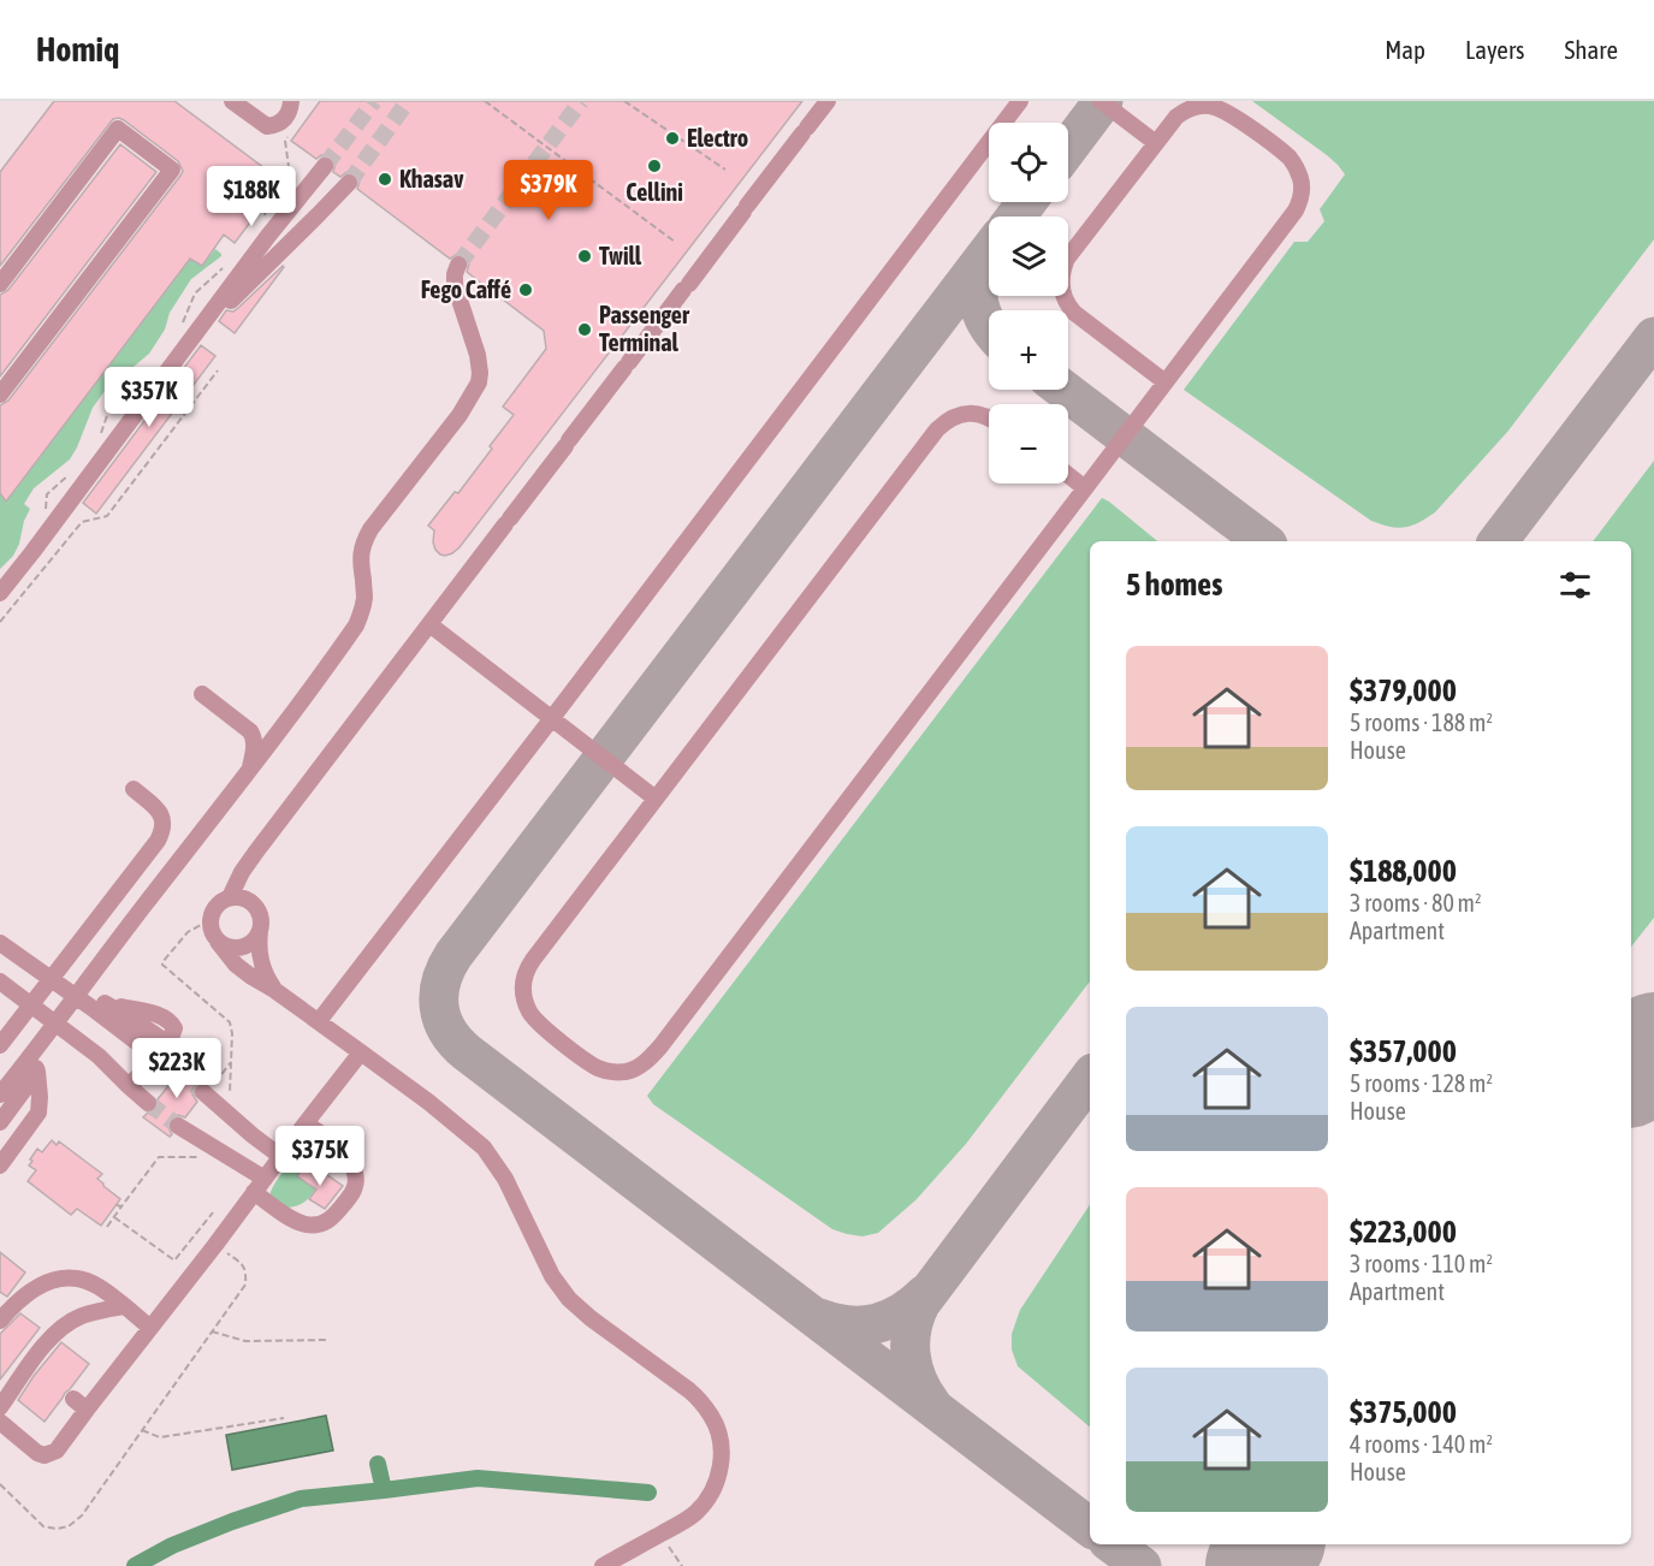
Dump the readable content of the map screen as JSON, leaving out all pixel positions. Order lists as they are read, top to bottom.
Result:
{
  "places": [
    "Electro",
    "Cellini",
    "Khasav",
    "Twill",
    "Fego Caffé",
    "Passenger Terminal"
  ],
  "page": {
    "header": "Homiq",
    "nav": ["Map", "Layers", "Share"],
    "map_buttons": ["+", "−"],
    "price": [
      "$379K",
      "$188K",
      "$357K",
      "$223K",
      "$375K"
    ],
    "heading": "5 homes",
    "list": [
      {
        "name": "$379,000",
        "note": "5 rooms · 188 m² · House"
      },
      {
        "name": "$188,000",
        "note": "3 rooms · 80 m² · Apartment"
      },
      {
        "name": "$357,000",
        "note": "5 rooms · 128 m² · House"
      },
      {
        "name": "$223,000",
        "note": "3 rooms · 110 m² · Apartment"
      },
      {
        "name": "$375,000",
        "note": "4 rooms · 140 m² · House"
      }
    ]
  }
}
